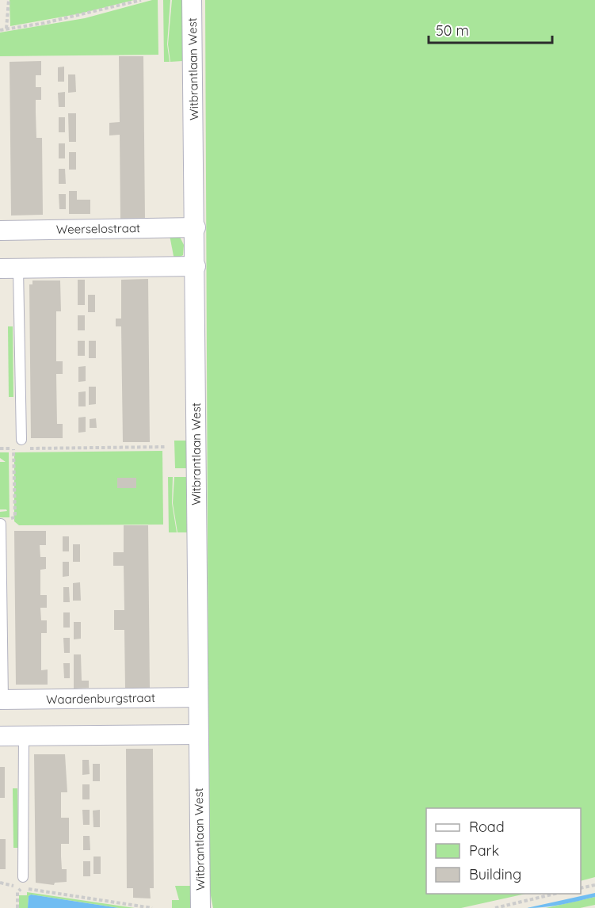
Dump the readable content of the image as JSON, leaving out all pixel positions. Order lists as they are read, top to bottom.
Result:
{
  "streets": {
    "street": ["Witbrantlaan West", "Weerselostraat", "Waardenburgstraat"]
  },
  "crossings": [
    ["Witbrantlaan West", "Weerselostraat"],
    ["Witbrantlaan West", "Waardenburgstraat"]
  ],
  "legend": ["Road", "Park", "Building"],
  "scale_bar": "50 m"
}
